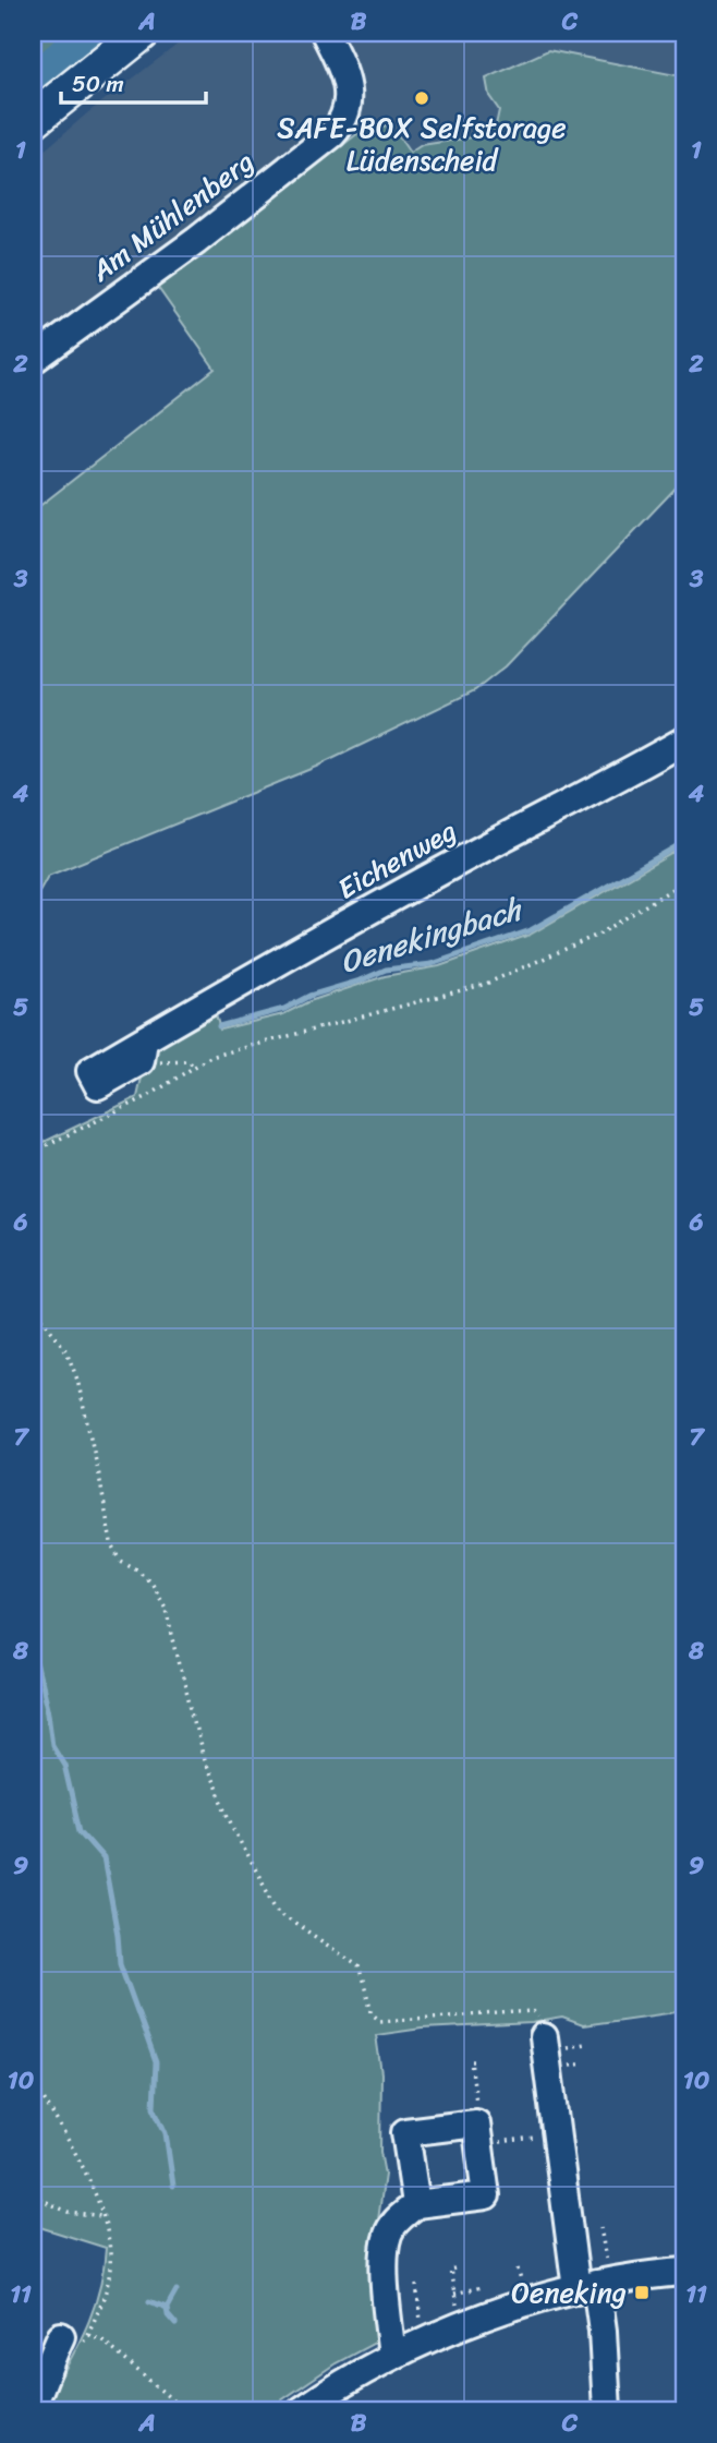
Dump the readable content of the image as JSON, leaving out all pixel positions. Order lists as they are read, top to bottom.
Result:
{
  "streets": {
    "street": ["Am Mühlenberg", "Eichenweg"]
  },
  "water": ["Oenekingbach"],
  "places": {
    "other": ["SAFE-BOX Selfstorage Lüdenscheid"],
    "transit": ["Oeneking"]
  },
  "scale_bar": "50 m",
  "grid": {
    "columns": ["A", "B", "C"],
    "rows": [
      "1",
      "2",
      "3",
      "4",
      "5",
      "6",
      "7",
      "8",
      "9",
      "10",
      "11"
    ]
  }
}
